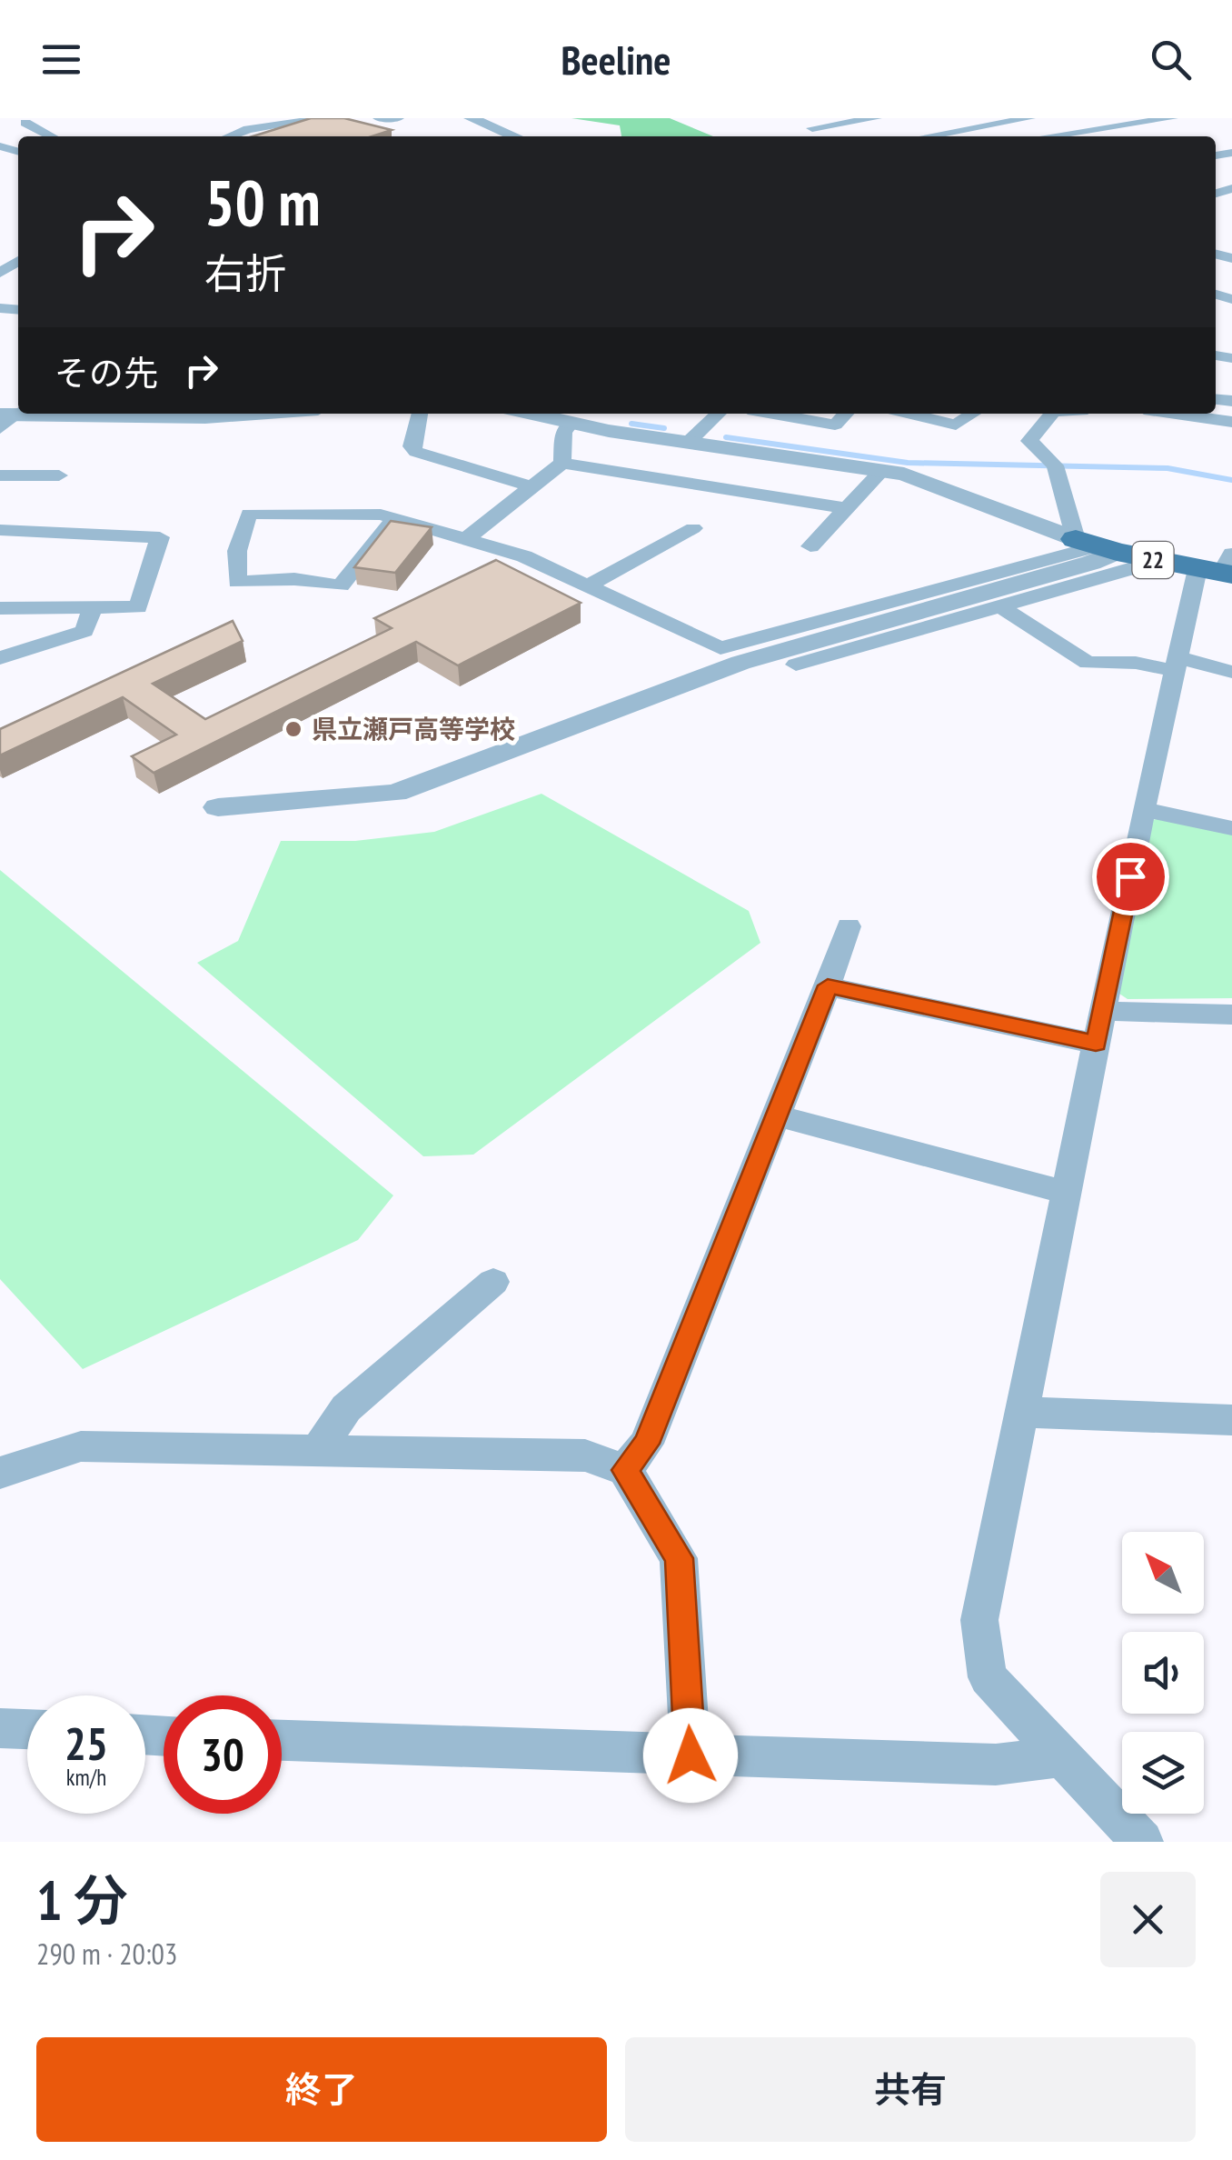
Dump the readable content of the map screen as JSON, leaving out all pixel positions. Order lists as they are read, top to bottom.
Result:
{
  "streets": {
    "main road": ["22"]
  },
  "places": ["県立瀬戸高等学校"],
  "north": "top left",
  "page": {
    "header": "Beeline",
    "turn": ["50 m", "右折"],
    "then": "その先",
    "speed": "25 km/h",
    "limit": "30",
    "heading": ["1 分", "290 m · 20:03"],
    "buttons": ["終了", "共有"]
  }
}
